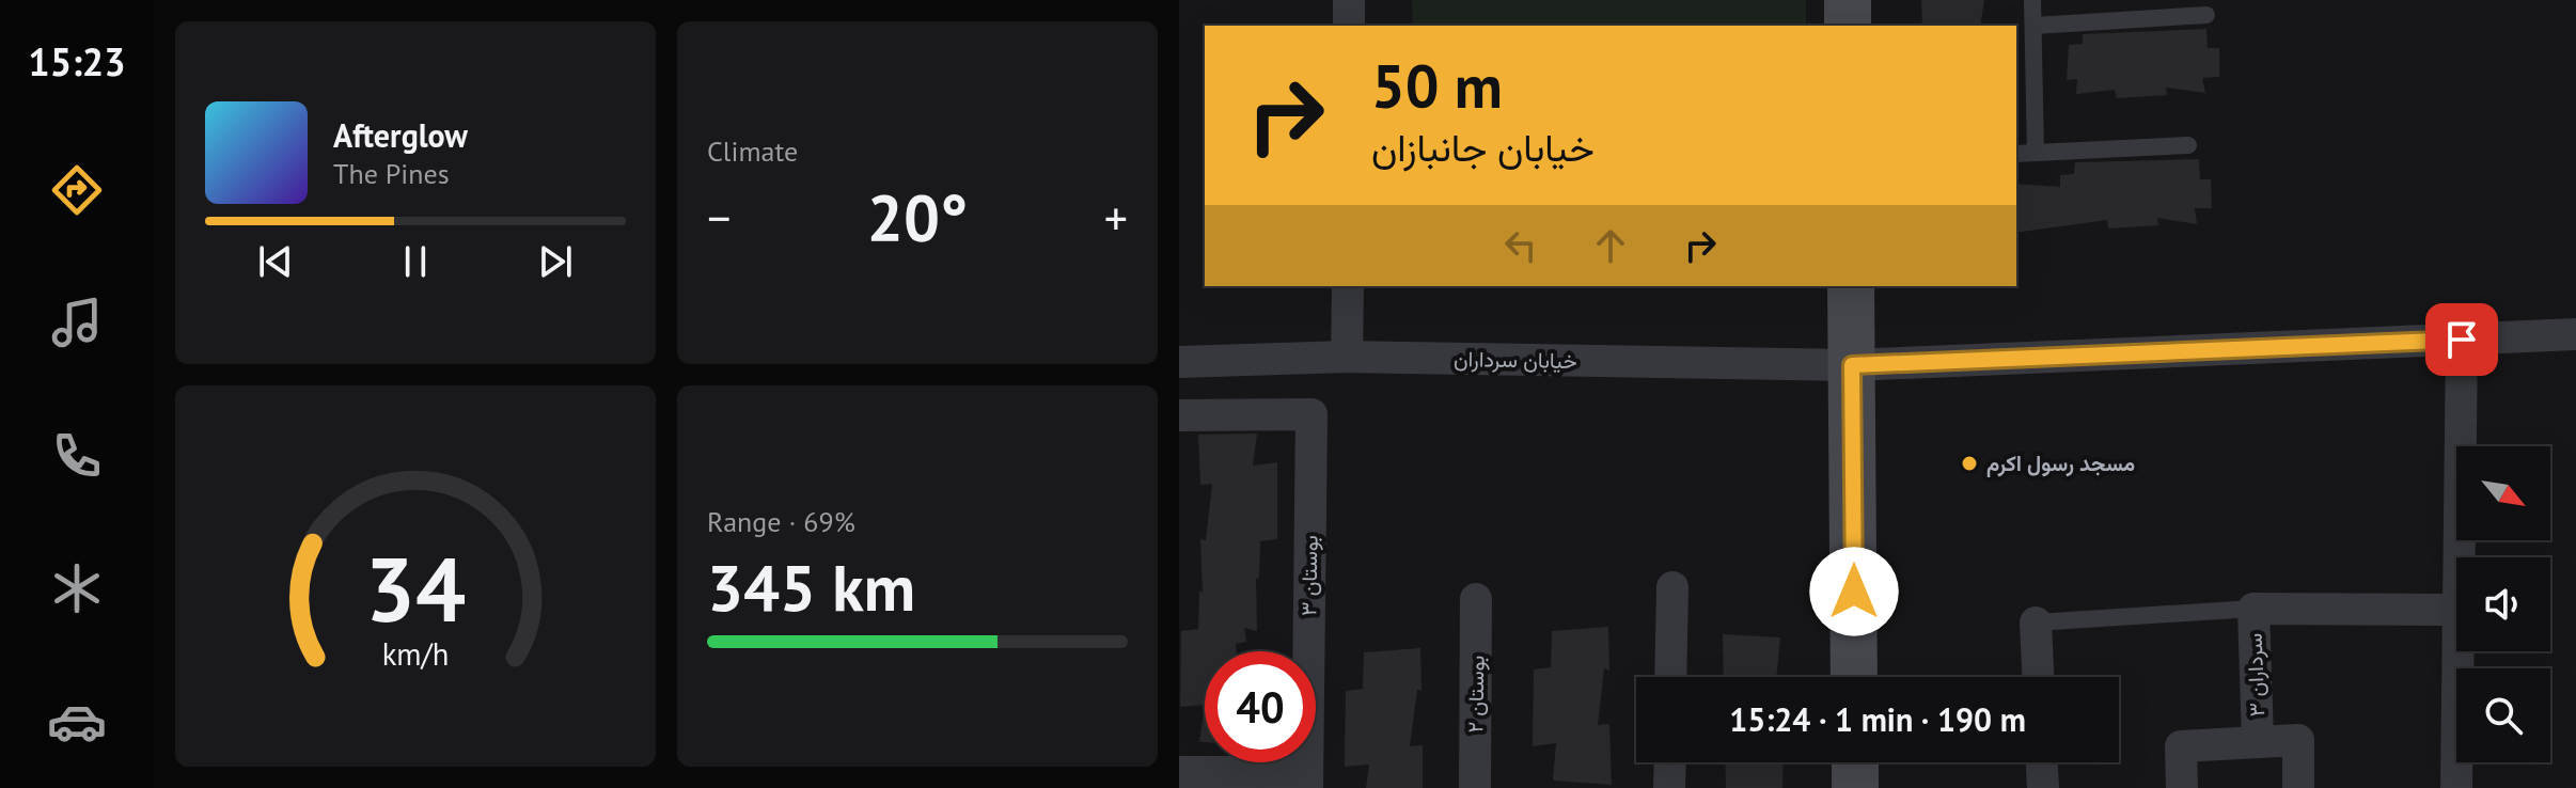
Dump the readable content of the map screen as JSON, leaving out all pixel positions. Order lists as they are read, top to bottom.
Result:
{
  "streets": {
    "street": [
      "خیابان سرداران",
      "بوستان ۳",
      "سرداران ۳",
      "بوستان ۲"
    ]
  },
  "places": ["مسجد رسول اکرم"],
  "north": "bottom right",
  "page": {
    "tabs": "15:23",
    "tile": [
      "Climate",
      ["Range · 69%", "345 km"]
    ],
    "turn": ["50 m", "خیابان جانبازان"],
    "song": ["Afterglow", "The Pines"],
    "heat": ["−", "20°", "+"],
    "limit": "40",
    "trip": "15:24 · 1 min · 190 m",
    "gauge": ["34", "km/h"]
  }
}
